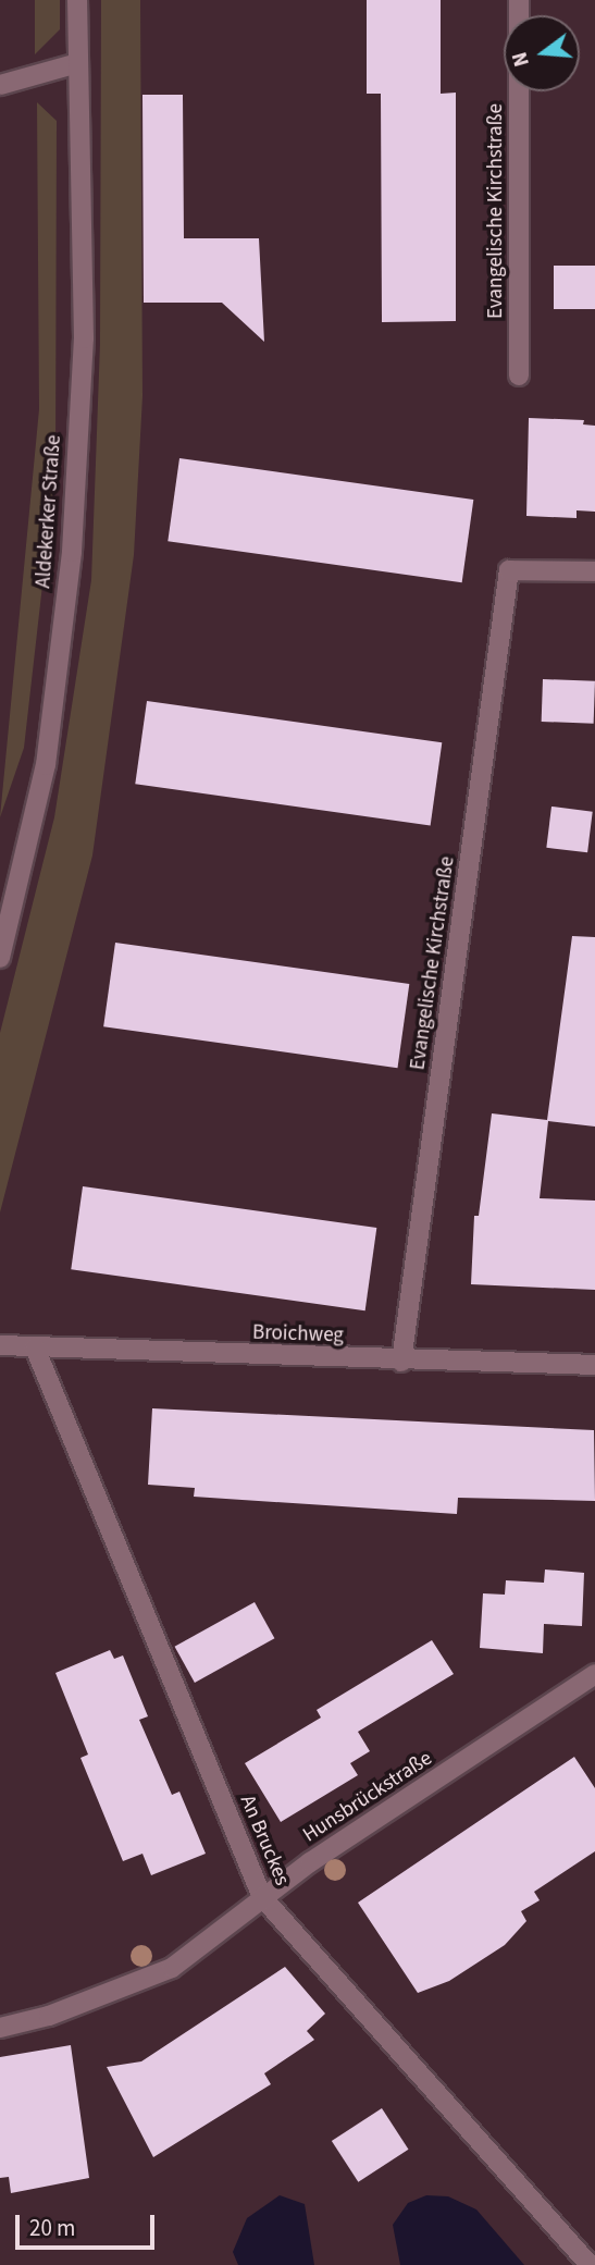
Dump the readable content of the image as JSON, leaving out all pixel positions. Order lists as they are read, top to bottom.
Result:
{
  "streets": {
    "street": [
      "Evangelische Kirchstraße",
      "Aldekerker Straße",
      "Broichweg",
      "Hunsbrückstraße",
      "An Bruckes"
    ]
  },
  "crossings": [
    ["Evangelische Kirchstraße", "Broichweg"],
    ["Broichweg", "An Bruckes"],
    ["Hunsbrückstraße", "An Bruckes"]
  ],
  "scale_bar": "20 m",
  "north": "left"
}
